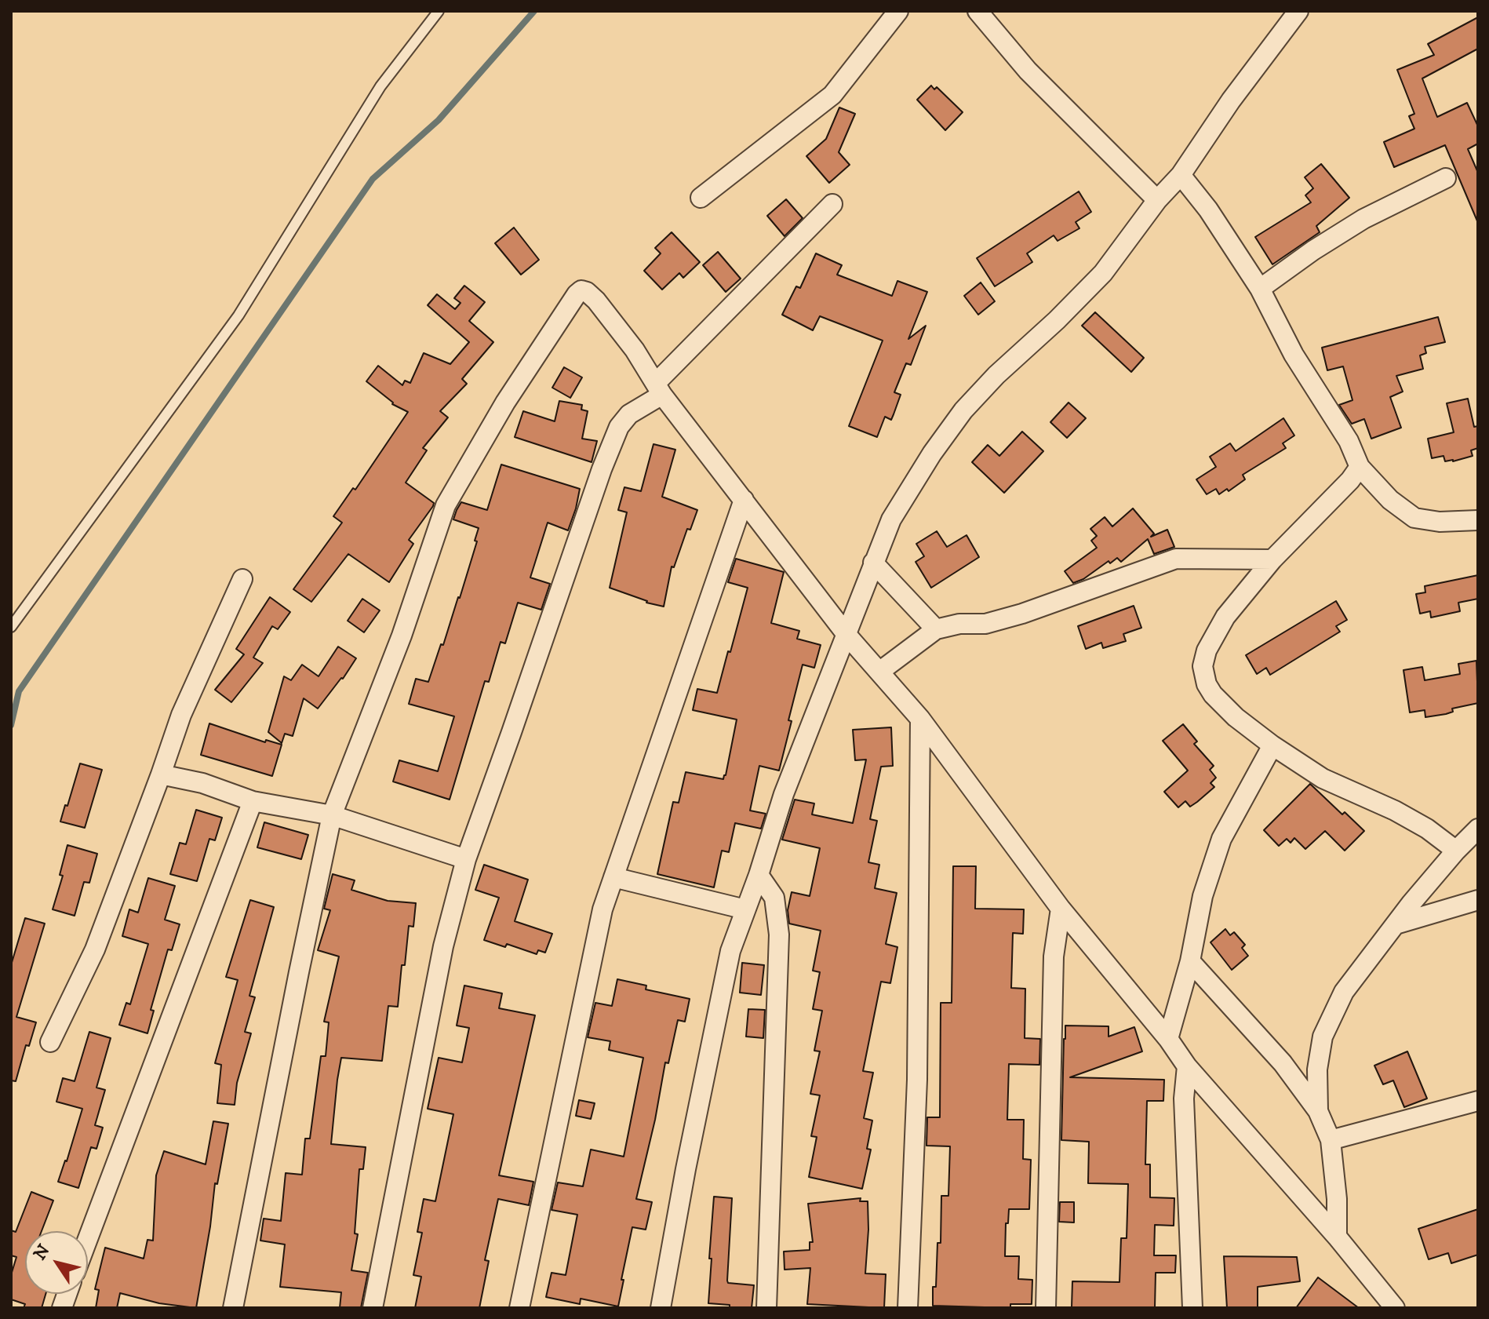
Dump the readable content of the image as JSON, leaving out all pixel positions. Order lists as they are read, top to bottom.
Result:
{
  "north": "top left"
}
